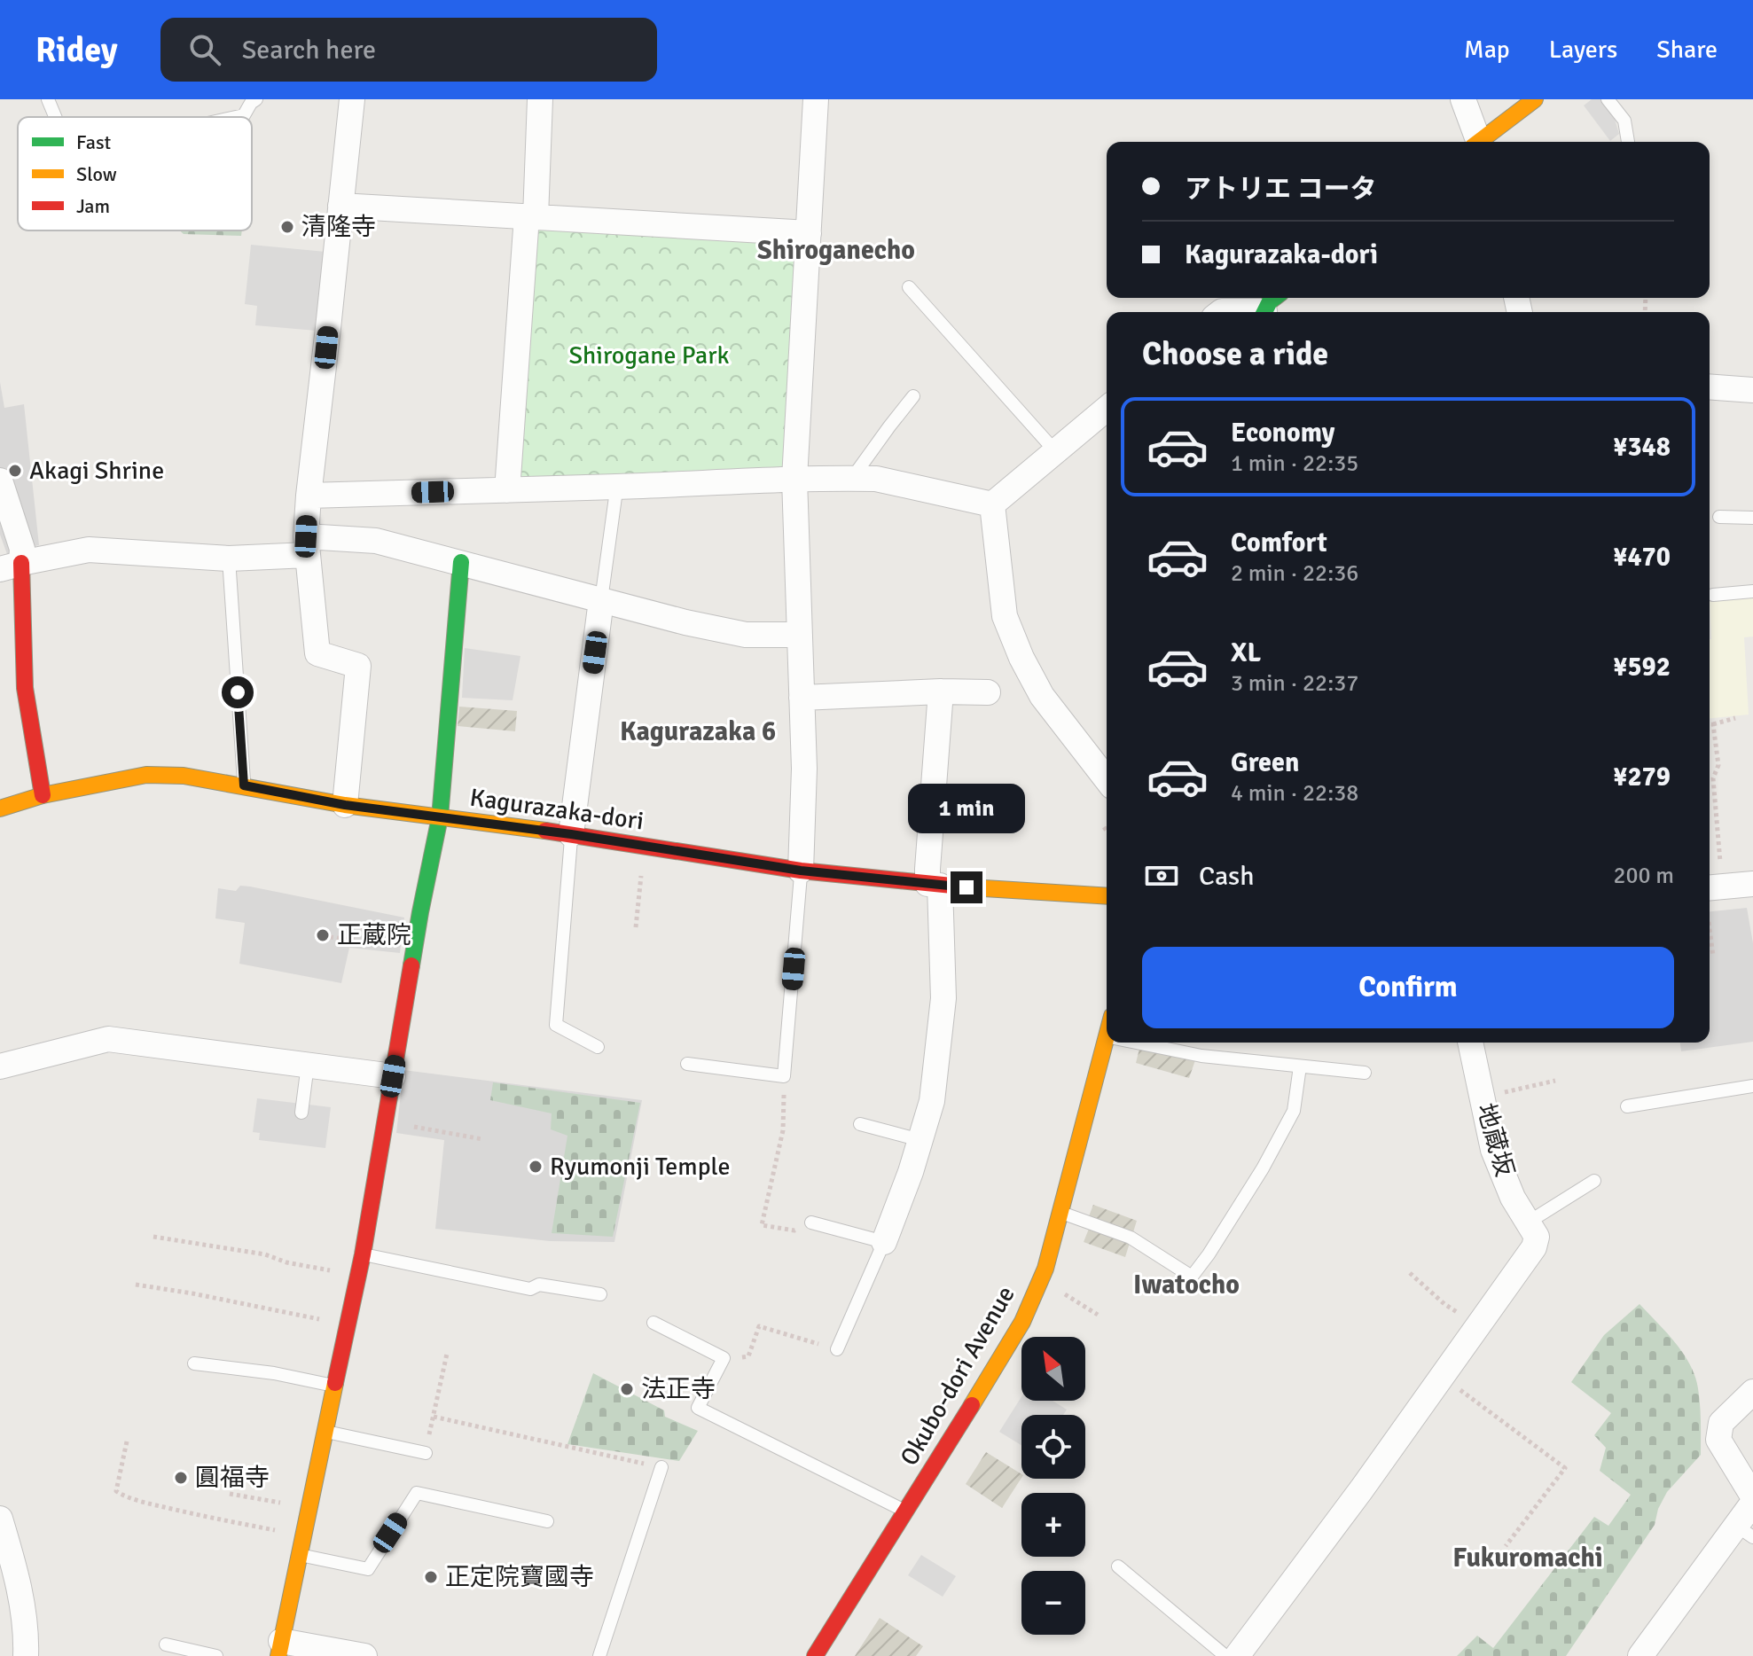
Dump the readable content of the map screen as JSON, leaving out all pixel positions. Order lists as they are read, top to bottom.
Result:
{
  "streets": {
    "main road": ["Kagurazaka-dori", "Okubo-dori Avenue"],
    "street": ["地蔵坂"]
  },
  "districts": [
    "Shiroganecho",
    "Kagurazaka 6",
    "Iwatocho",
    "Fukuromachi"
  ],
  "parks": ["Shirogane Park"],
  "places": [
    "清隆寺",
    "Akagi Shrine",
    "正蔵院",
    "Ryumonji Temple",
    "法正寺",
    "圓福寺",
    "正定院寶國寺"
  ],
  "legend": ["Fast", "Slow", "Jam"],
  "north": "top left",
  "page": {
    "header": "Ridey",
    "search": "Search here",
    "nav": ["Map", "Layers", "Share"],
    "banner": ["アトリエ コータ", "Kagurazaka-dori"],
    "heading": "Choose a ride",
    "list": [
      {
        "name": "Economy",
        "note": "1 min · 22:35",
        "value": "¥348"
      },
      {
        "name": "Comfort",
        "note": "2 min · 22:36",
        "value": "¥470"
      },
      {
        "name": "XL",
        "note": "3 min · 22:37",
        "value": "¥592"
      },
      {
        "name": "Green",
        "note": "4 min · 22:38",
        "value": "¥279"
      }
    ],
    "bubble": "1 min",
    "pay": ["Cash", "200 m"],
    "buttons": "Confirm",
    "map_buttons": ["+", "−"]
  }
}
